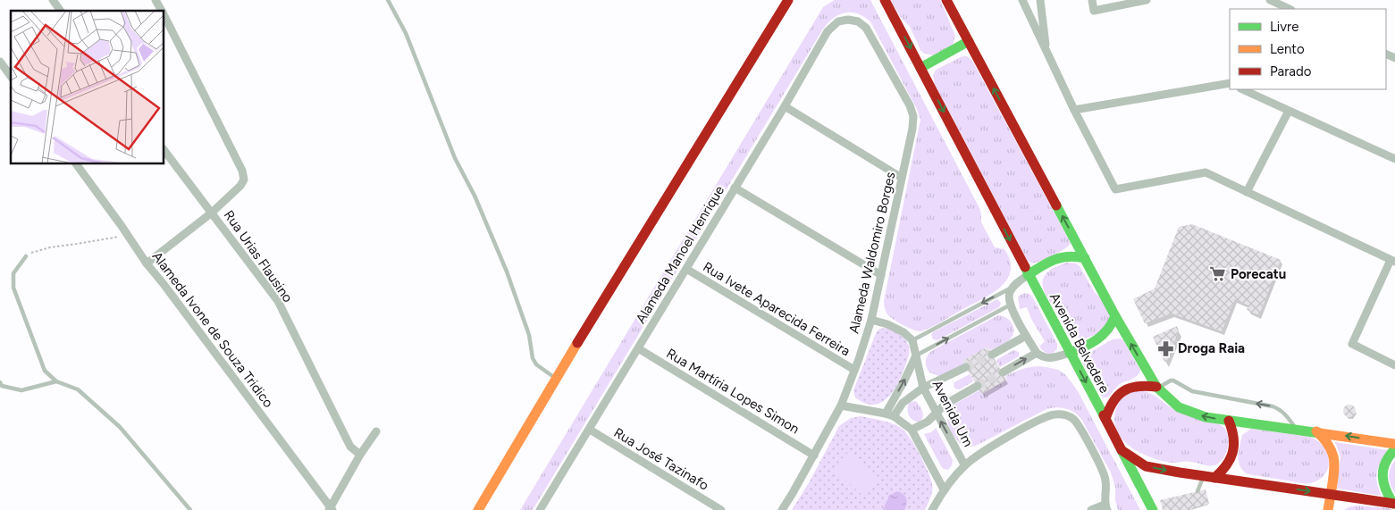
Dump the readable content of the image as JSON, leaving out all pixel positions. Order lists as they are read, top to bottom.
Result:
{
  "streets": {
    "main road": ["Avenida Belvedere"],
    "street": [
      "Alameda Waldomiro Borges",
      "Alameda Manoel Henrique",
      "Rua Urias Flausino",
      "Rua Ivete Aparecida Ferreira",
      "Alameda Ivone de Souza Tridico",
      "Rua Martíria Lopes Simon",
      "Avenida Um",
      "Rua José Tazinafo"
    ]
  },
  "crossings": [
    ["Alameda Waldomiro Borges", "Alameda Manoel Henrique"],
    ["Alameda Waldomiro Borges", "Rua Ivete Aparecida Ferreira"],
    ["Alameda Waldomiro Borges", "Rua Martíria Lopes Simon"],
    ["Alameda Manoel Henrique", "Rua Ivete Aparecida Ferreira"],
    ["Alameda Manoel Henrique", "Rua Martíria Lopes Simon"],
    ["Alameda Manoel Henrique", "Rua José Tazinafo"]
  ],
  "places": {
    "supermarket": ["Porecatu"],
    "pharmacy": ["Droga Raia"]
  },
  "legend": ["Livre", "Lento", "Parado"]
}
